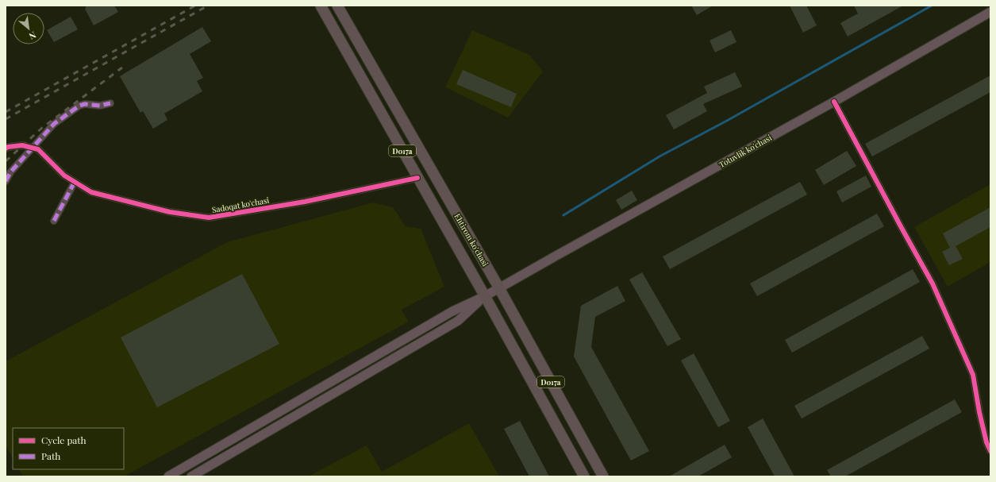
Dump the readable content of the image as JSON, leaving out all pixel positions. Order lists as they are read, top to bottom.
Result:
{
  "streets": {
    "main road": ["D017a", "Totuvlik ko'chasi", "Ehtirom ko'chasi"],
    "street": ["Sadoqat ko'chasi"]
  },
  "crossings": [
    ["Totuvlik ko'chasi", "Ehtirom ko'chasi"],
    ["Sadoqat ko'chasi", "Ehtirom ko'chasi"]
  ],
  "legend": ["Cycle path", "Path"],
  "north": "bottom right"
}
